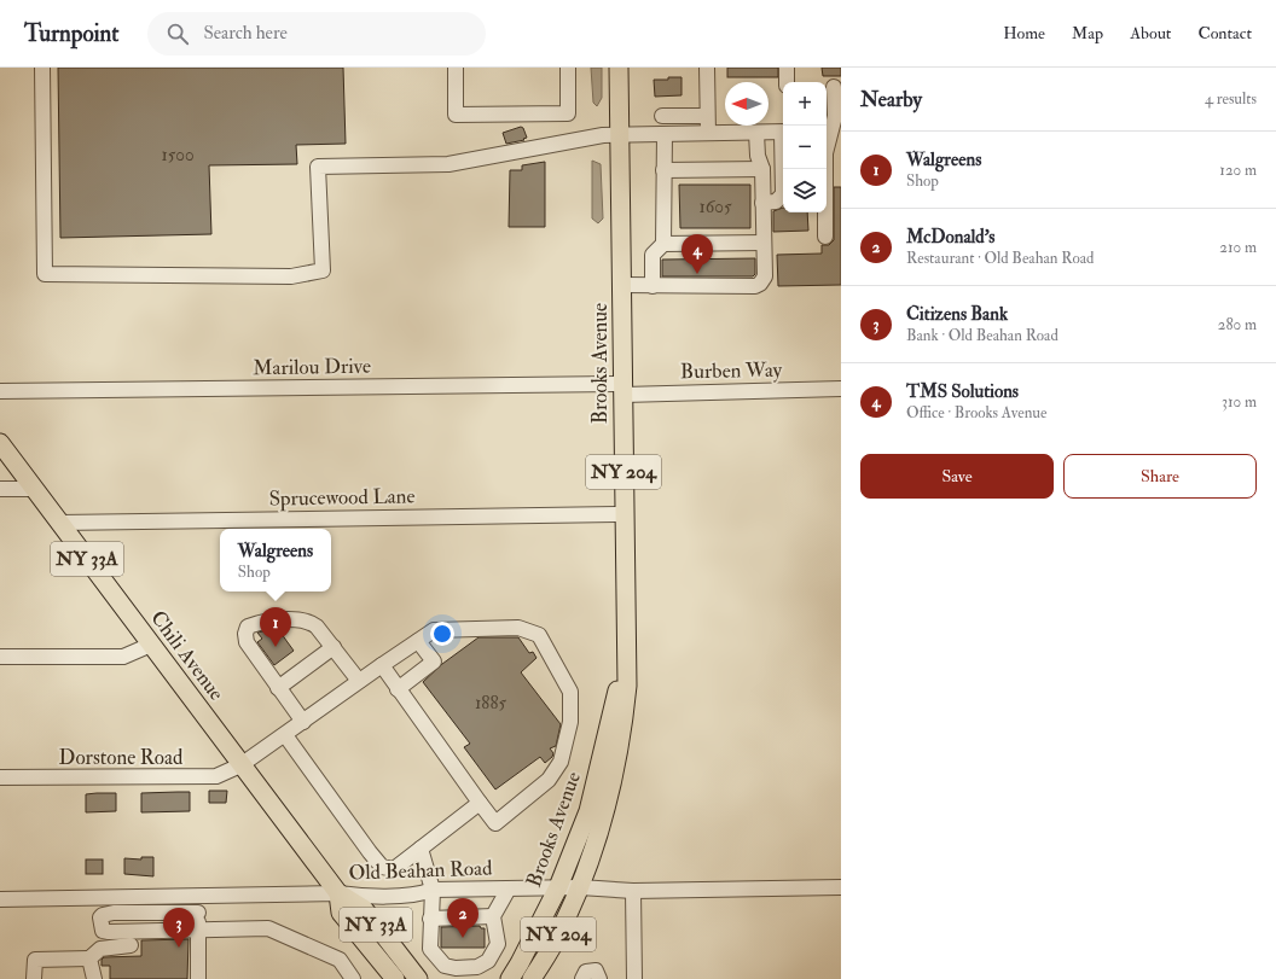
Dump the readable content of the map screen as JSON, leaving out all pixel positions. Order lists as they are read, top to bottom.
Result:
{
  "streets": {
    "main road": [
      "Brooks Avenue",
      "NY 204",
      "NY 33A",
      "Chili Avenue"
    ],
    "street": [
      "Marilou Drive",
      "Burben Way",
      "Sprucewood Lane",
      "Dorstone Road",
      "Old Beahan Road"
    ]
  },
  "crossings": [
    ["Brooks Avenue", "Marilou Drive"],
    ["Brooks Avenue", "Burben Way"],
    ["Brooks Avenue", "Sprucewood Lane"],
    ["Brooks Avenue", "Old Beahan Road"],
    ["Marilou Drive", "Burben Way"],
    ["Sprucewood Lane", "Chili Avenue"],
    ["Chili Avenue", "Dorstone Road"],
    ["Chili Avenue", "Old Beahan Road"]
  ],
  "house_numbers": ["1500", "1605", "1885"],
  "north": "left",
  "page": {
    "header": "Turnpoint",
    "search": "Search here",
    "nav": [
      "Home",
      "Map",
      "About",
      "Contact"
    ],
    "heading": ["Nearby", "4 results"],
    "map_buttons": ["+", "−"],
    "list": [
      {
        "mark": "1",
        "name": "Walgreens",
        "note": "Shop",
        "value": "120 m"
      },
      {
        "mark": "2",
        "name": "McDonald's",
        "note": "Restaurant · Old Beahan Road",
        "value": "210 m"
      },
      {
        "mark": "3",
        "name": "Citizens Bank",
        "note": "Bank · Old Beahan Road",
        "value": "280 m"
      },
      {
        "mark": "4",
        "name": "TMS Solutions",
        "note": "Office · Brooks Avenue",
        "value": "310 m"
      }
    ],
    "pins": [
      "4",
      "1",
      "2",
      "3"
    ],
    "buttons": ["Save", "Share"],
    "popup": ["Walgreens", "Shop"]
  }
}
